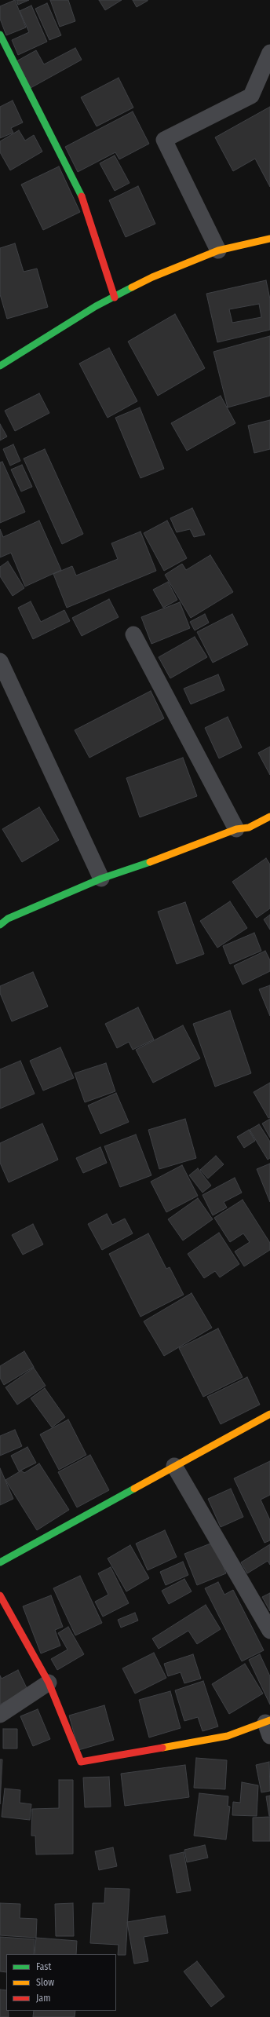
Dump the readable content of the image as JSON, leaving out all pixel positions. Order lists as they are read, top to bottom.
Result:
{
  "legend": ["Fast", "Slow", "Jam"]
}
